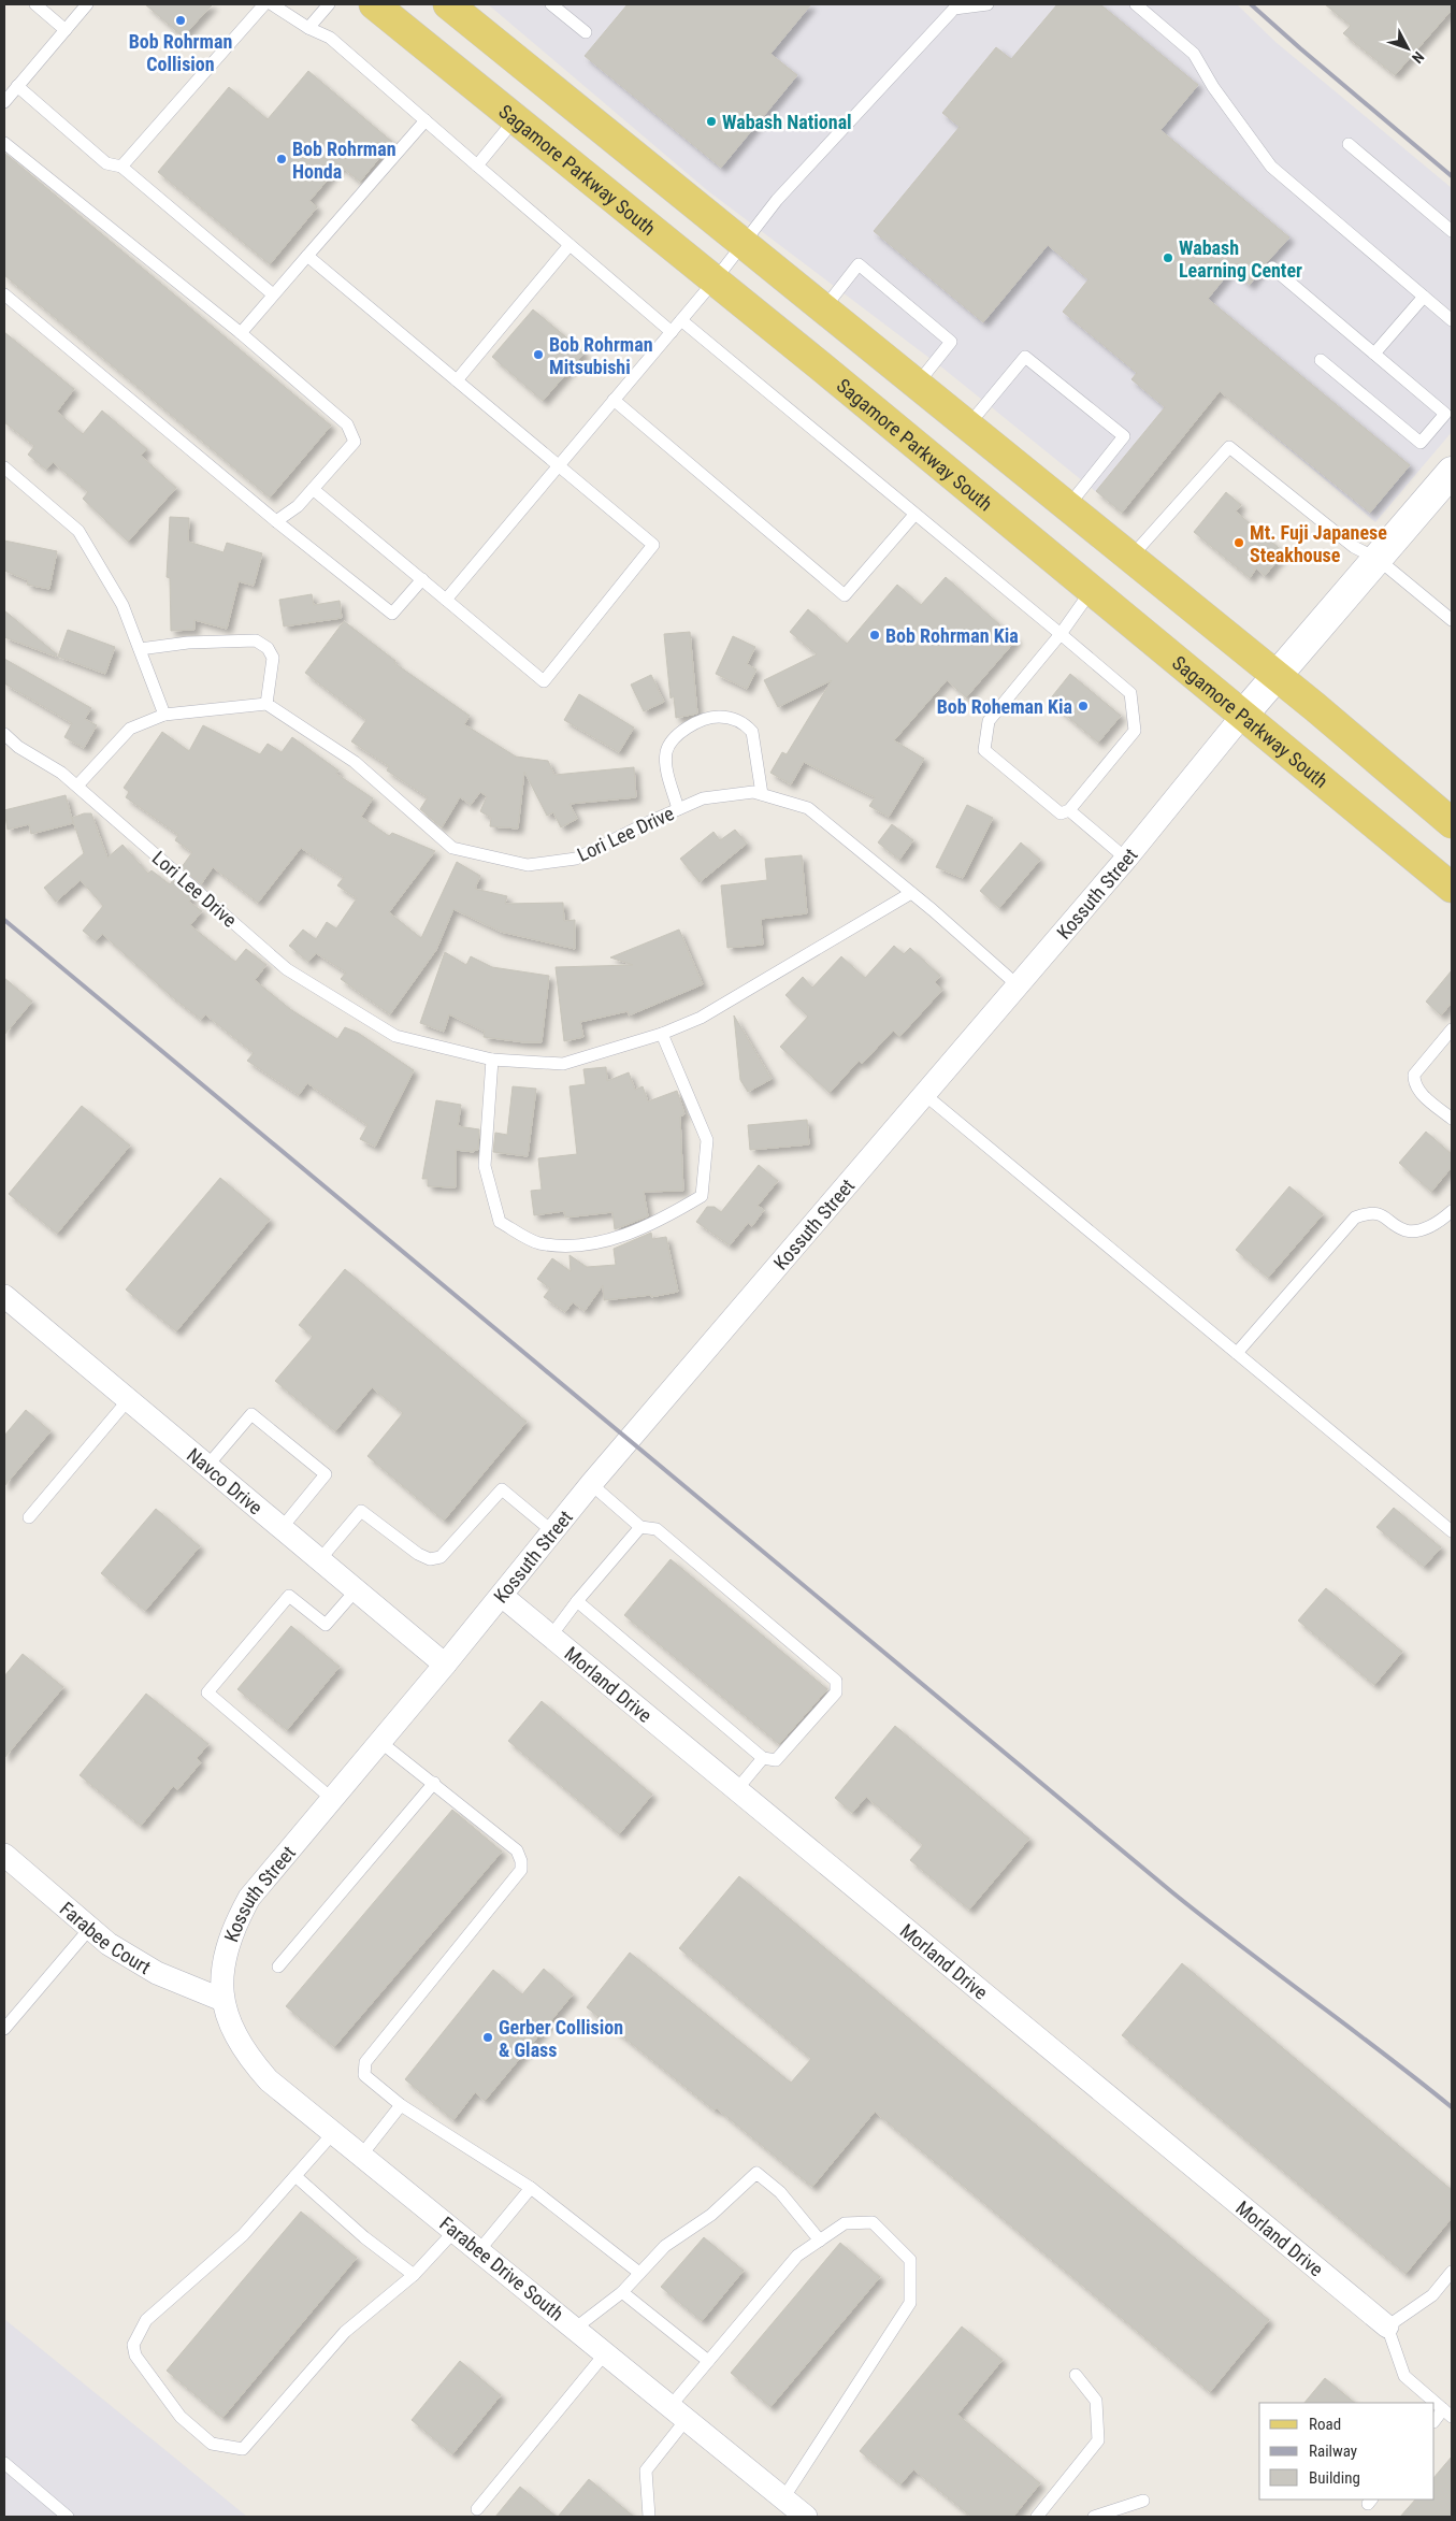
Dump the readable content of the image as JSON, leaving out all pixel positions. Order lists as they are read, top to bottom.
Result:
{
  "streets": {
    "main road": ["Sagamore Parkway South"],
    "street": [
      "Kossuth Street",
      "Navco Drive",
      "Morland Drive",
      "Farabee Court",
      "Farabee Drive South"
    ],
    "lane": ["Lori Lee Drive"]
  },
  "crossings": [
    ["Sagamore Parkway South", "Kossuth Street"],
    ["Lori Lee Drive", "Kossuth Street"],
    ["Kossuth Street", "Navco Drive"],
    ["Kossuth Street", "Morland Drive"],
    ["Kossuth Street", "Farabee Court"],
    ["Kossuth Street", "Farabee Drive South"],
    ["Farabee Court", "Farabee Drive South"]
  ],
  "places": [
    "Bob Rohrman Collision",
    "Wabash National",
    "Bob Rohrman Honda",
    "Wabash Learning Center",
    "Bob Rohrman Mitsubishi",
    "Mt. Fuji Japanese Steakhouse",
    "Bob Rohrman Kia",
    "Bob Roheman Kia",
    "Gerber Collision & Glass"
  ],
  "legend": ["Road", "Railway", "Building"],
  "north": "bottom right"
}
